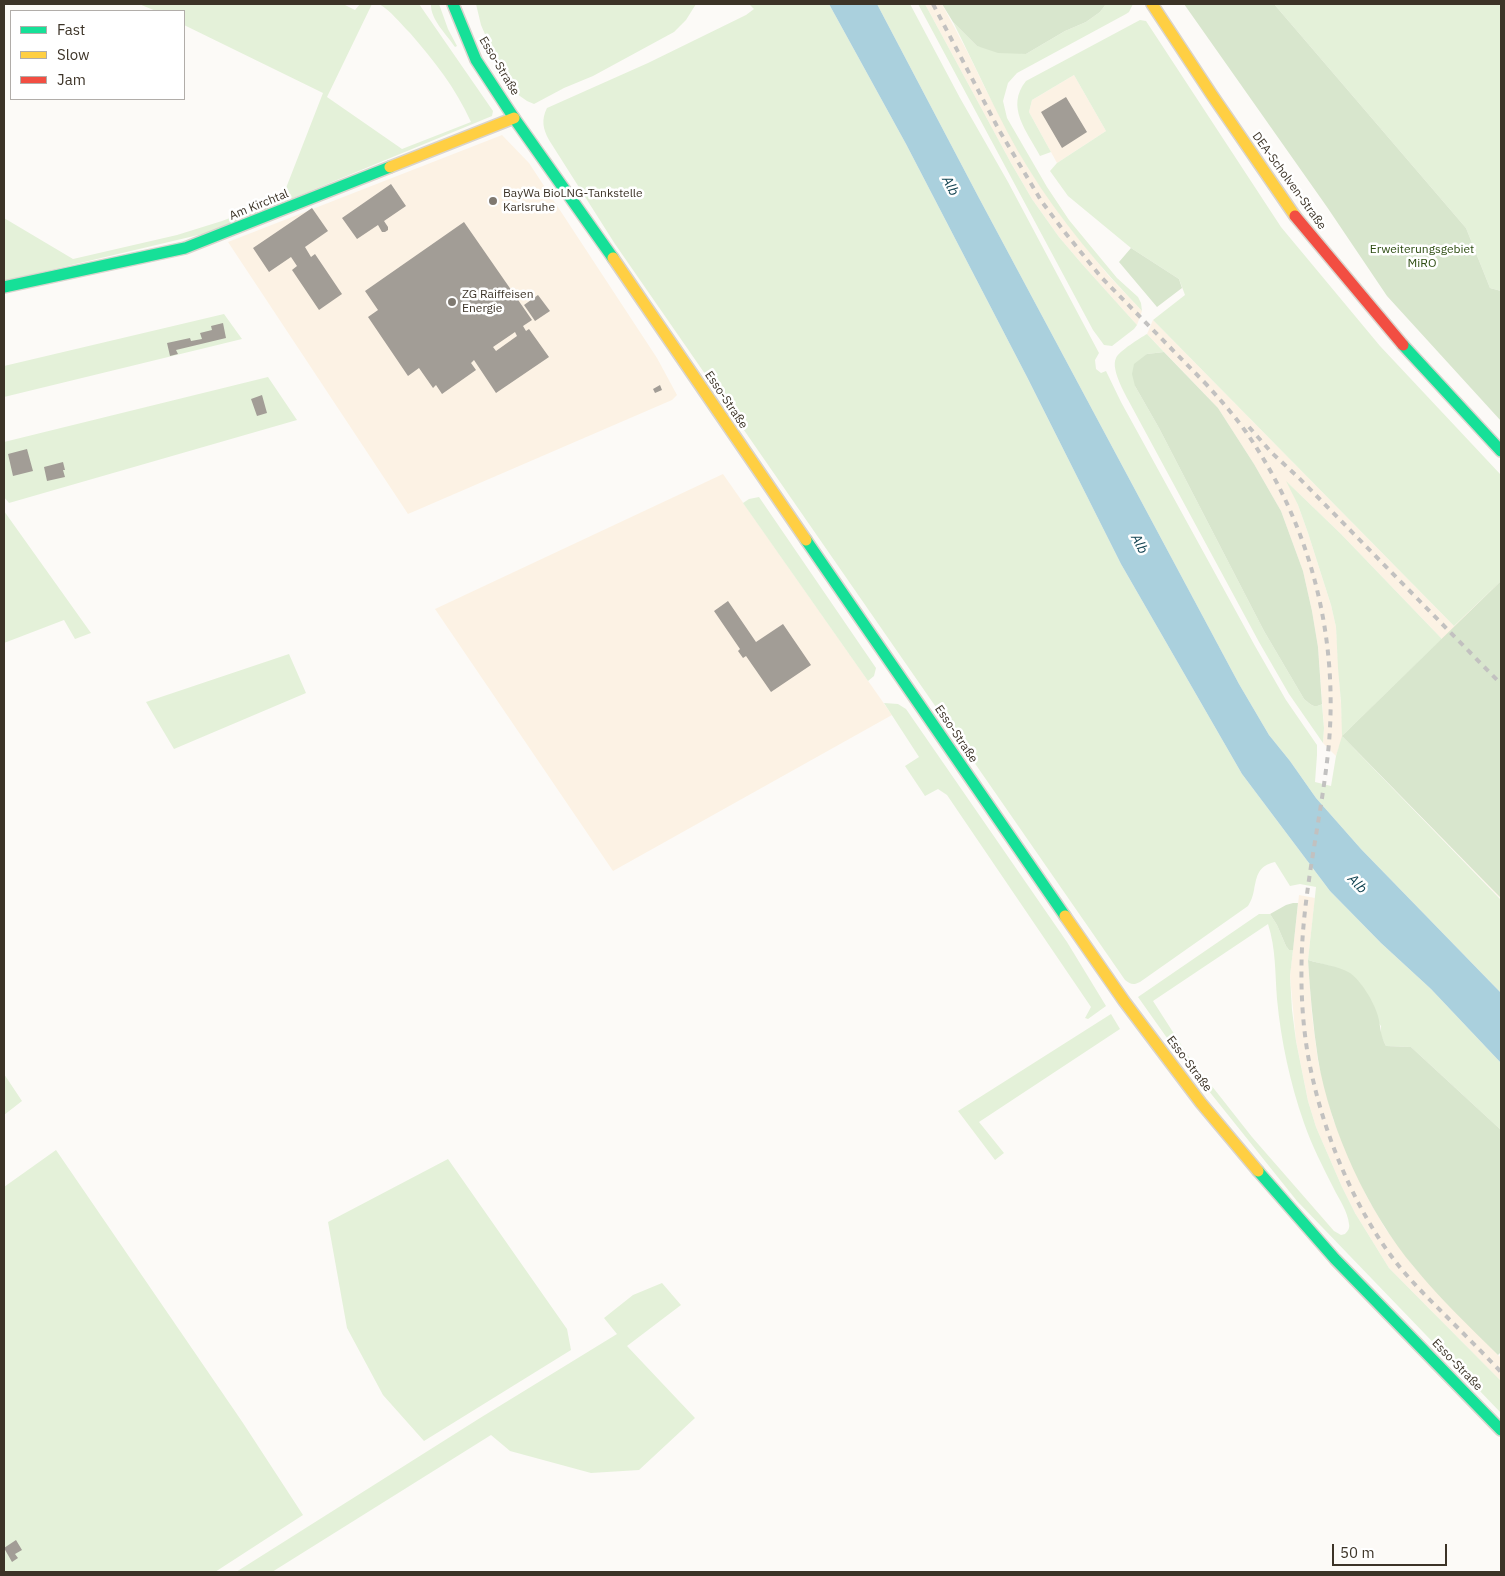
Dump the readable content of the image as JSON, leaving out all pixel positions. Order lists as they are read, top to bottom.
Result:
{
  "streets": {
    "street": ["Esso-Straße", "DEA-Scholven-Straße", "Am Kirchtal"]
  },
  "crossings": [
    ["Esso-Straße", "Am Kirchtal"]
  ],
  "water": ["Alb"],
  "parks": ["Erweiterungsgebiet MiRO"],
  "places": ["BayWa BioLNG-Tankstelle Karlsruhe", "ZG Raiffeisen Energie"],
  "legend": ["Fast", "Slow", "Jam"],
  "scale_bar": "50 m"
}
